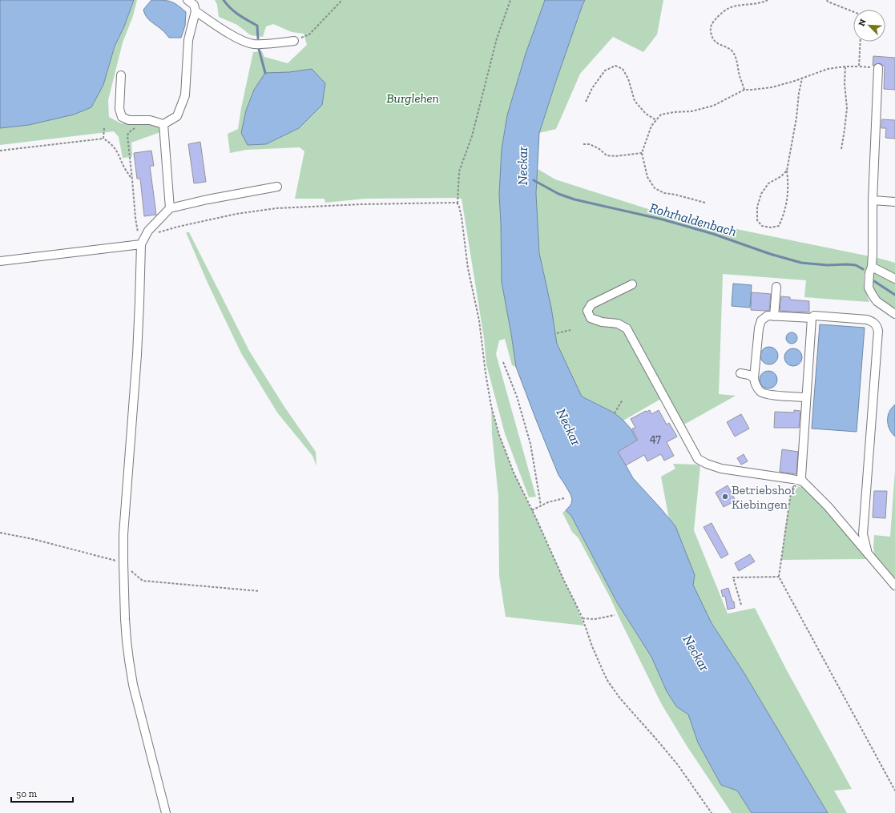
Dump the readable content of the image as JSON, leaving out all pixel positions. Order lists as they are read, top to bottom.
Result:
{
  "water": ["Neckar", "Rohrhaldenbach"],
  "parks": ["Burglehen"],
  "places": ["Betriebshof Kiebingen"],
  "house_numbers": ["47"],
  "scale_bar": "50 m",
  "north": "top left"
}
